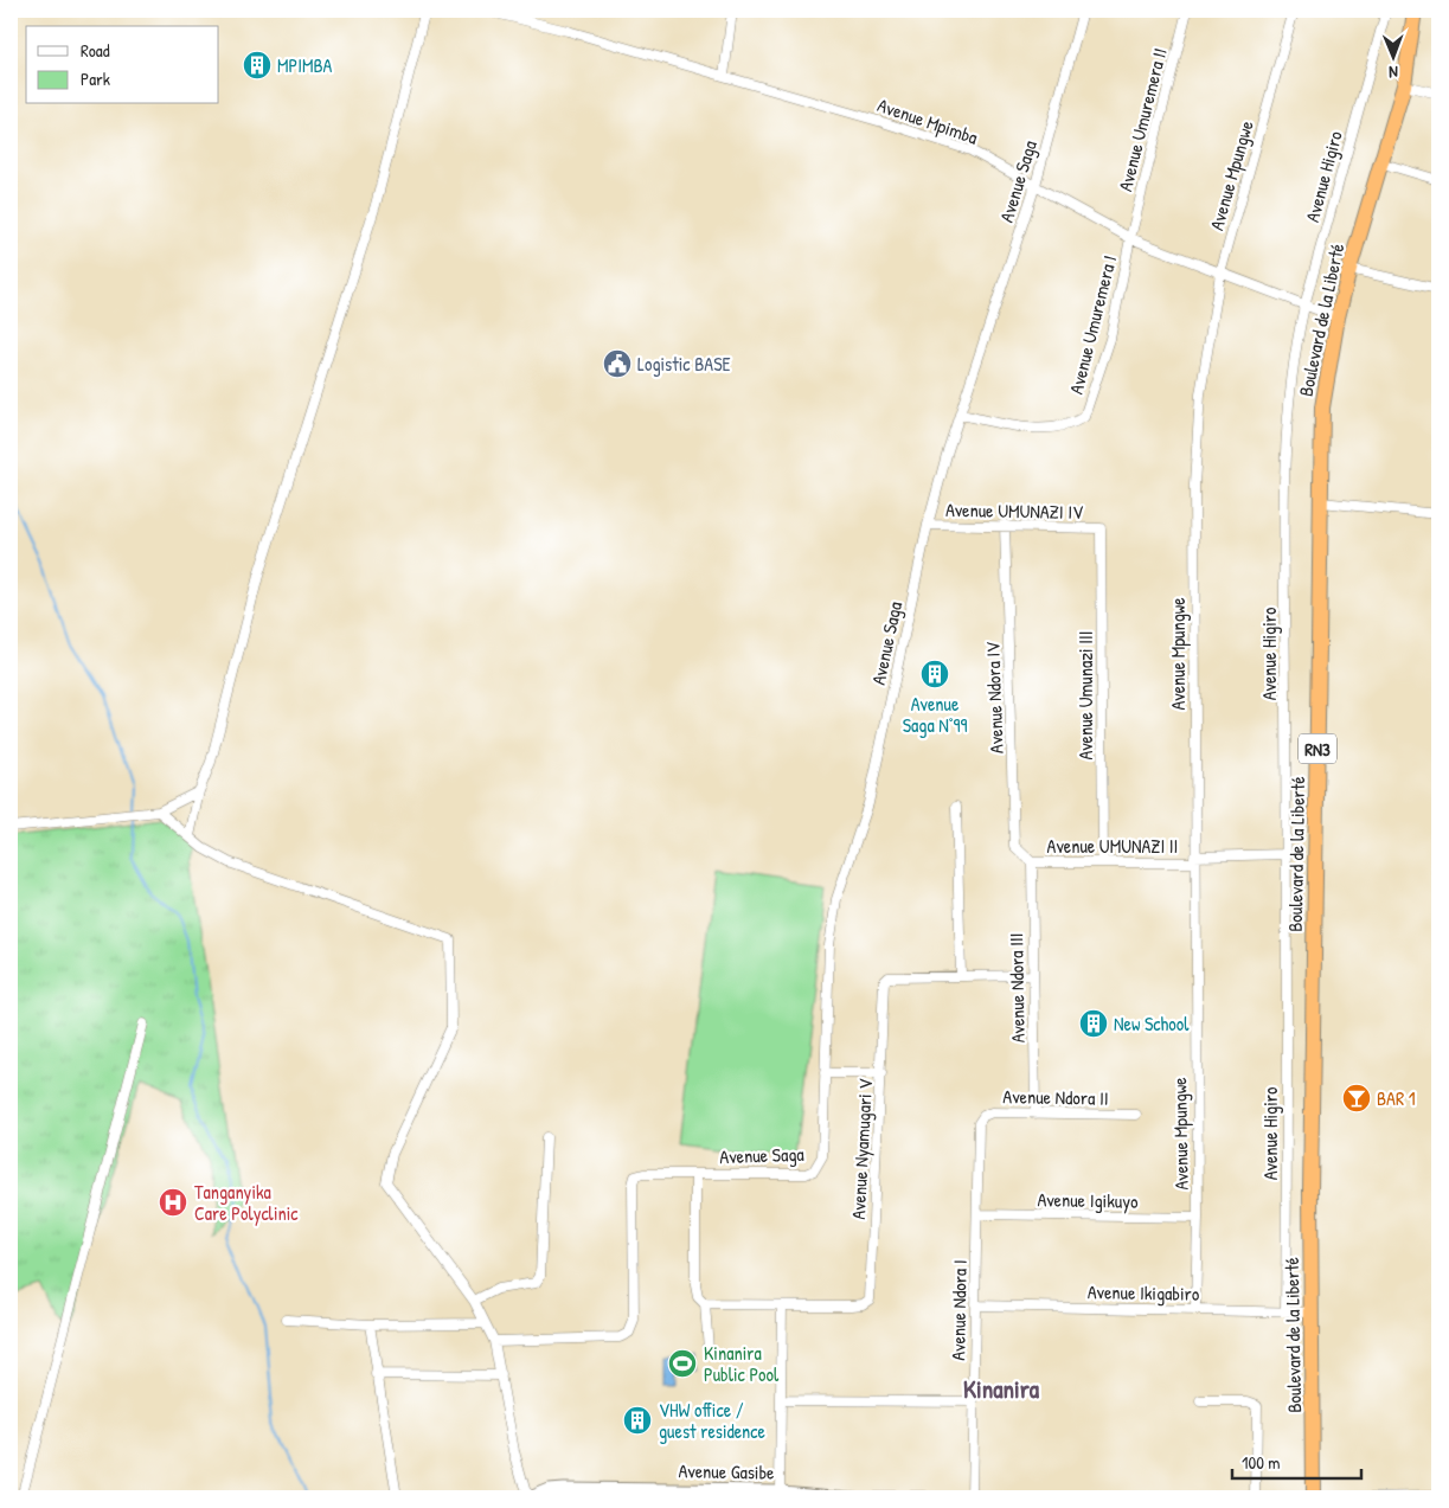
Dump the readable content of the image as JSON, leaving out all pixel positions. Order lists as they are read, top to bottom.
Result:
{
  "streets": {
    "highway": ["Boulevard de la Liberté", "RN3"],
    "street": [
      "Avenue Umuremera II",
      "Avenue Mpimba",
      "Avenue Mpungwe",
      "Avenue Higiro",
      "Avenue Saga",
      "Avenue Umuremera I",
      "Avenue UMUNAZI IV",
      "Avenue Umunazi III",
      "Avenue Ndora IV",
      "Avenue UMUNAZI II",
      "Avenue Ndora III",
      "Avenue Ndora II",
      "Avenue Nyamugari V",
      "Avenue Igikuyo",
      "Avenue Ikigabiro",
      "Avenue Ndora I",
      "Avenue Gasibe"
    ]
  },
  "crossings": [
    ["Avenue Umuremera II", "Avenue Mpimba"],
    ["Avenue Umuremera II", "Avenue Umuremera I"],
    ["Avenue Mpimba", "Avenue Mpungwe"],
    ["Avenue Mpimba", "Avenue Higiro"],
    ["Avenue Mpimba", "Avenue Saga"],
    ["Avenue Mpimba", "Boulevard de la Liberté"],
    ["Avenue Mpimba", "Avenue Umuremera I"],
    ["Avenue Mpungwe", "Avenue UMUNAZI II"],
    ["Avenue Mpungwe", "Avenue Igikuyo"],
    ["Avenue Mpungwe", "Avenue Ikigabiro"],
    ["Avenue Higiro", "Avenue UMUNAZI II"],
    ["Avenue Higiro", "Avenue Ikigabiro"],
    ["Avenue Saga", "Avenue Umuremera I"],
    ["Avenue Saga", "Avenue UMUNAZI IV"],
    ["Boulevard de la Liberté", "Avenue Ikigabiro"],
    ["Avenue UMUNAZI IV", "Avenue Umunazi III"],
    ["Avenue UMUNAZI IV", "Avenue Ndora IV"],
    ["Avenue Umunazi III", "Avenue UMUNAZI II"],
    ["Avenue Ndora IV", "Avenue UMUNAZI II"],
    ["Avenue Ndora IV", "Avenue Ndora III"],
    ["Avenue UMUNAZI II", "Avenue Ndora III"],
    ["Avenue Ndora III", "Avenue Ndora II"],
    ["Avenue Ndora III", "Avenue Nyamugari V"],
    ["Avenue Ndora II", "Avenue Ndora I"],
    ["Avenue Igikuyo", "Avenue Ndora I"],
    ["Avenue Ikigabiro", "Avenue Ndora I"]
  ],
  "districts": ["Kinanira"],
  "places": {
    "building": [
      "MPIMBA",
      "Avenue Saga N°99",
      "New School",
      "VHW office / guest residence"
    ],
    "public building": ["Logistic BASE"],
    "bar": ["BAR 1"],
    "hospital": ["Tanganyika Care Polyclinic"],
    "sports": ["Kinanira Public Pool"]
  },
  "legend": ["Road", "Park"],
  "scale_bar": "100 m",
  "north": "bottom"
}
